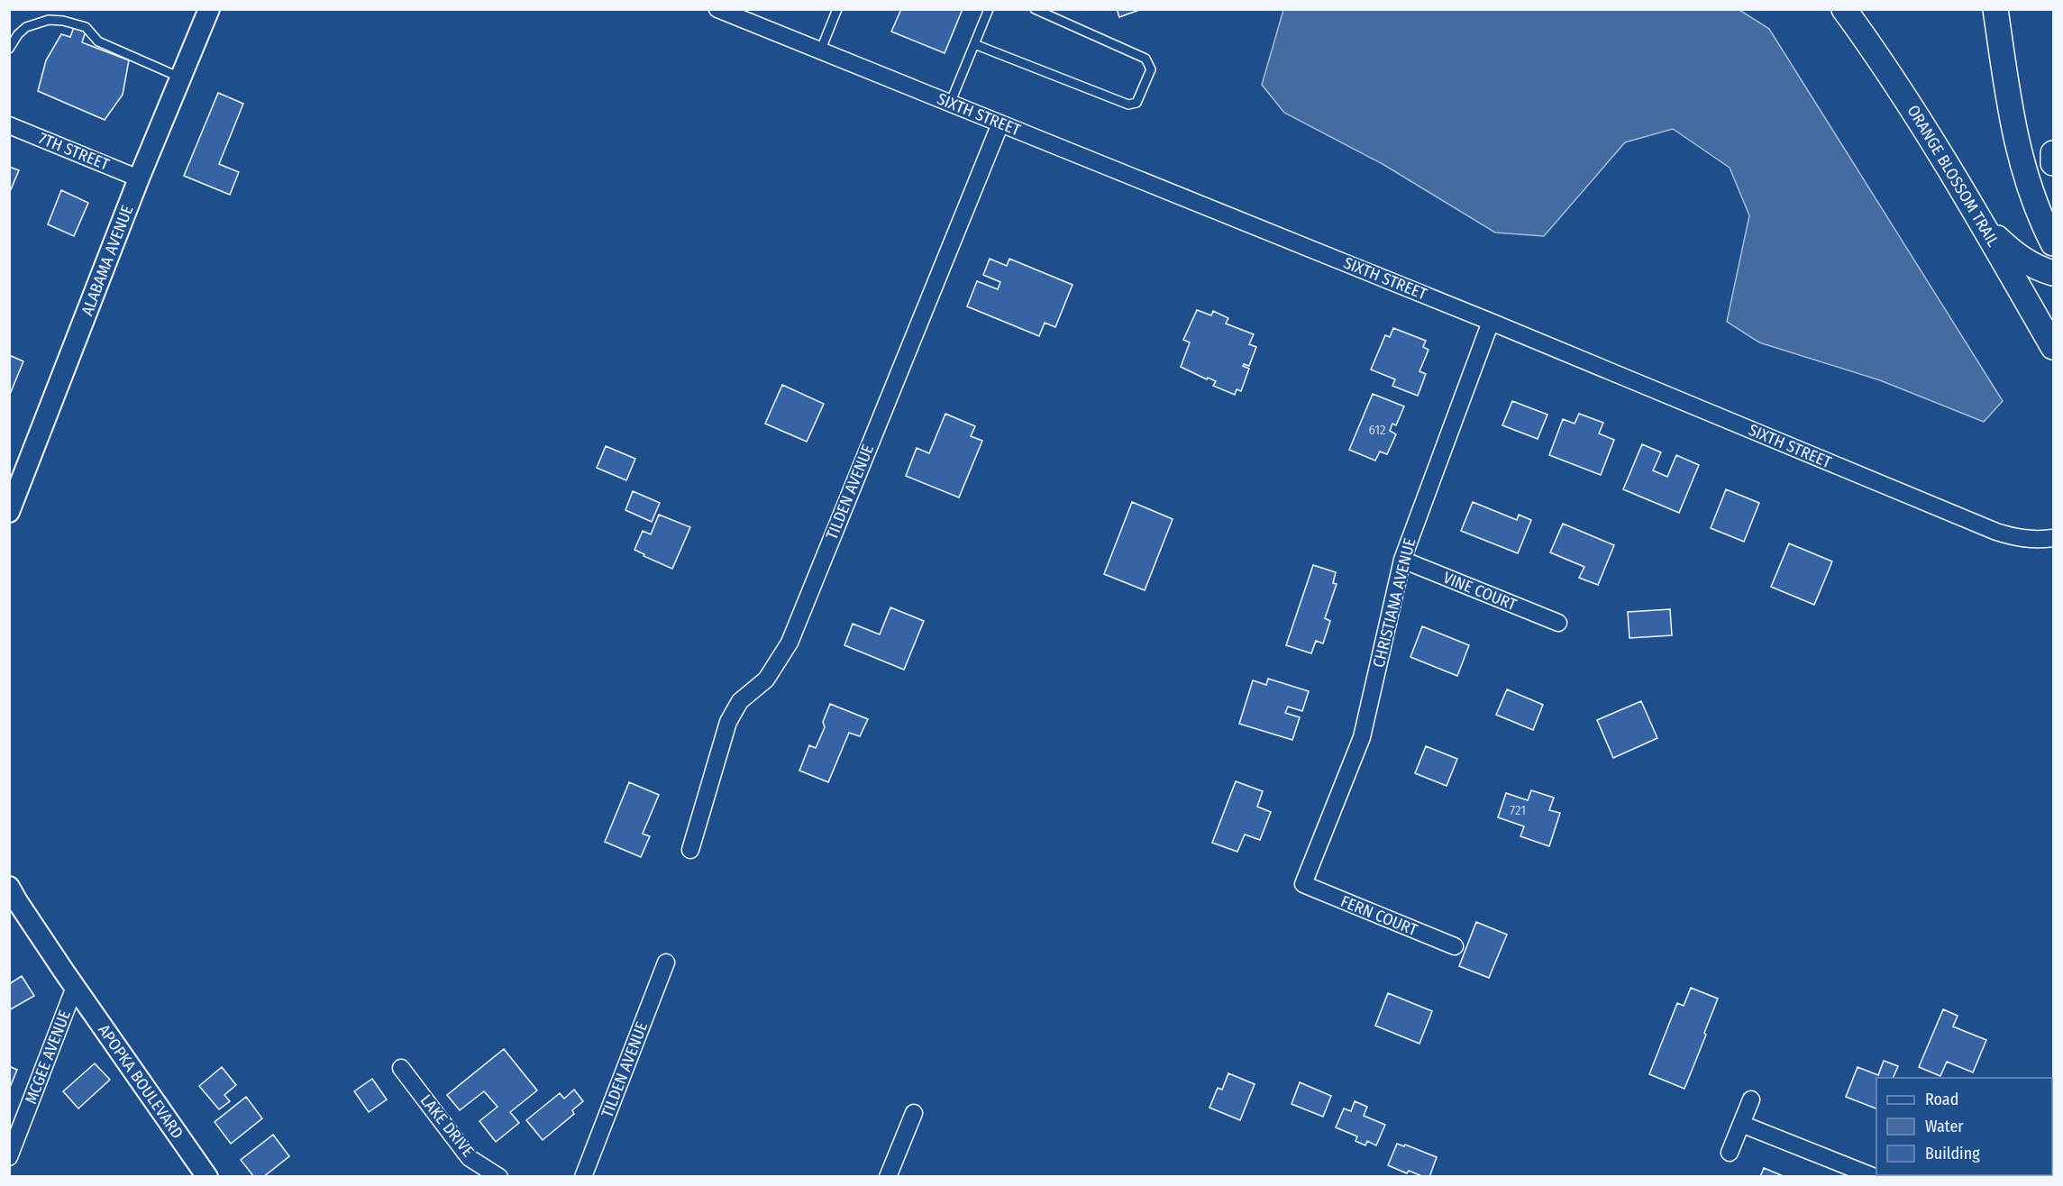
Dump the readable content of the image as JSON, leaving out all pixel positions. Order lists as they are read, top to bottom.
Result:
{
  "streets": {
    "main road": ["ORANGE BLOSSOM TRAIL"],
    "street": [
      "SIXTH STREET",
      "7TH STREET",
      "ALABAMA AVENUE",
      "TILDEN AVENUE",
      "VINE COURT",
      "CHRISTIANA AVENUE",
      "FERN COURT",
      "MCGEE AVENUE",
      "APOPKA BOULEVARD",
      "LAKE DRIVE"
    ]
  },
  "crossings": [
    ["SIXTH STREET", "TILDEN AVENUE"],
    ["SIXTH STREET", "CHRISTIANA AVENUE"],
    ["7TH STREET", "ALABAMA AVENUE"],
    ["VINE COURT", "CHRISTIANA AVENUE"],
    ["CHRISTIANA AVENUE", "FERN COURT"],
    ["MCGEE AVENUE", "APOPKA BOULEVARD"]
  ],
  "house_numbers": ["612", "721"],
  "legend": ["Road", "Water", "Building"]
}
